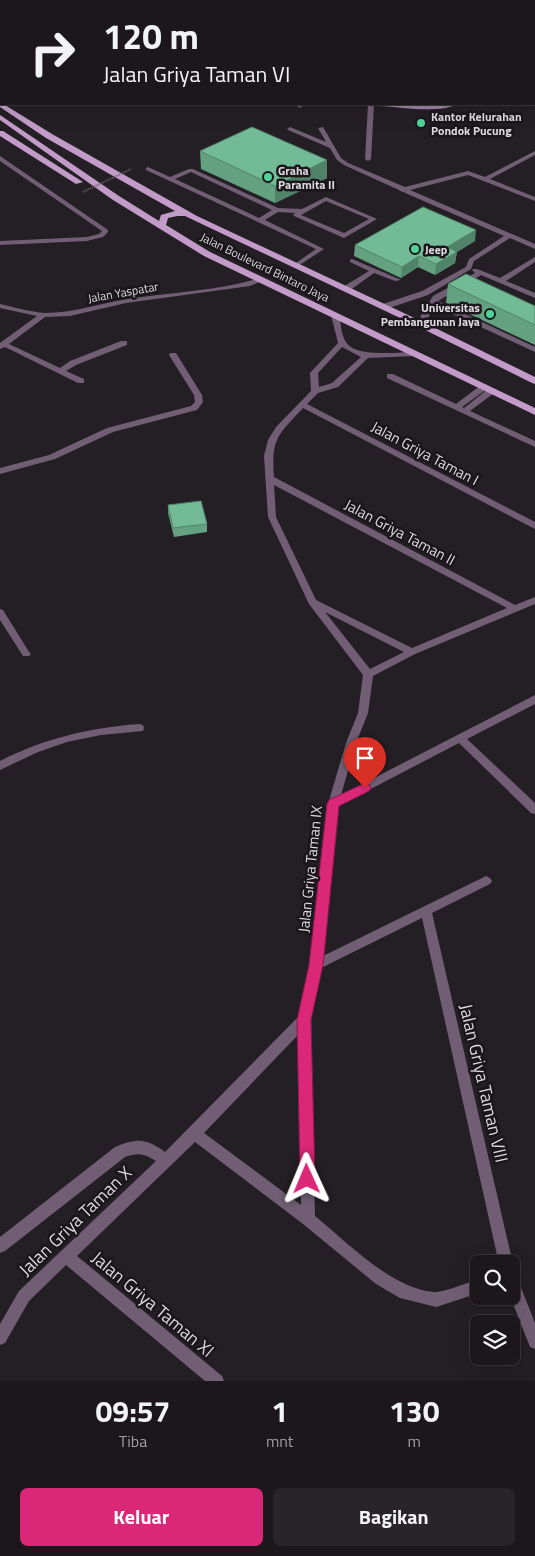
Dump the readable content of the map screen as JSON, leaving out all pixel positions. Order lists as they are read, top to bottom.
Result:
{
  "streets": {
    "main road": ["Jalan Boulevard Bintaro Jaya"],
    "street": [
      "Jalan Yaspatar",
      "Jalan Griya Taman I",
      "Jalan Griya Taman II",
      "Jalan Griya Taman IX",
      "Jalan Griya Taman VIII",
      "Jalan Griya Taman X",
      "Jalan Griya Taman XI"
    ]
  },
  "crossings": [
    ["Jalan Boulevard Bintaro Jaya", "Jalan Yaspatar"],
    ["Jalan Griya Taman IX", "Jalan Griya Taman X"],
    ["Jalan Griya Taman X", "Jalan Griya Taman XI"]
  ],
  "places": [
    "Kantor Kelurahan Pondok Pucung",
    "Graha Paramita II",
    "Jeep",
    "Universitas Pembangunan Jaya"
  ],
  "page": {
    "turn": ["120 m", "Jalan Griya Taman VI"],
    "eta": [
      "09:57",
      "Tiba",
      "1",
      "mnt",
      "130",
      "m"
    ],
    "buttons": ["Keluar", "Bagikan"]
  }
}
